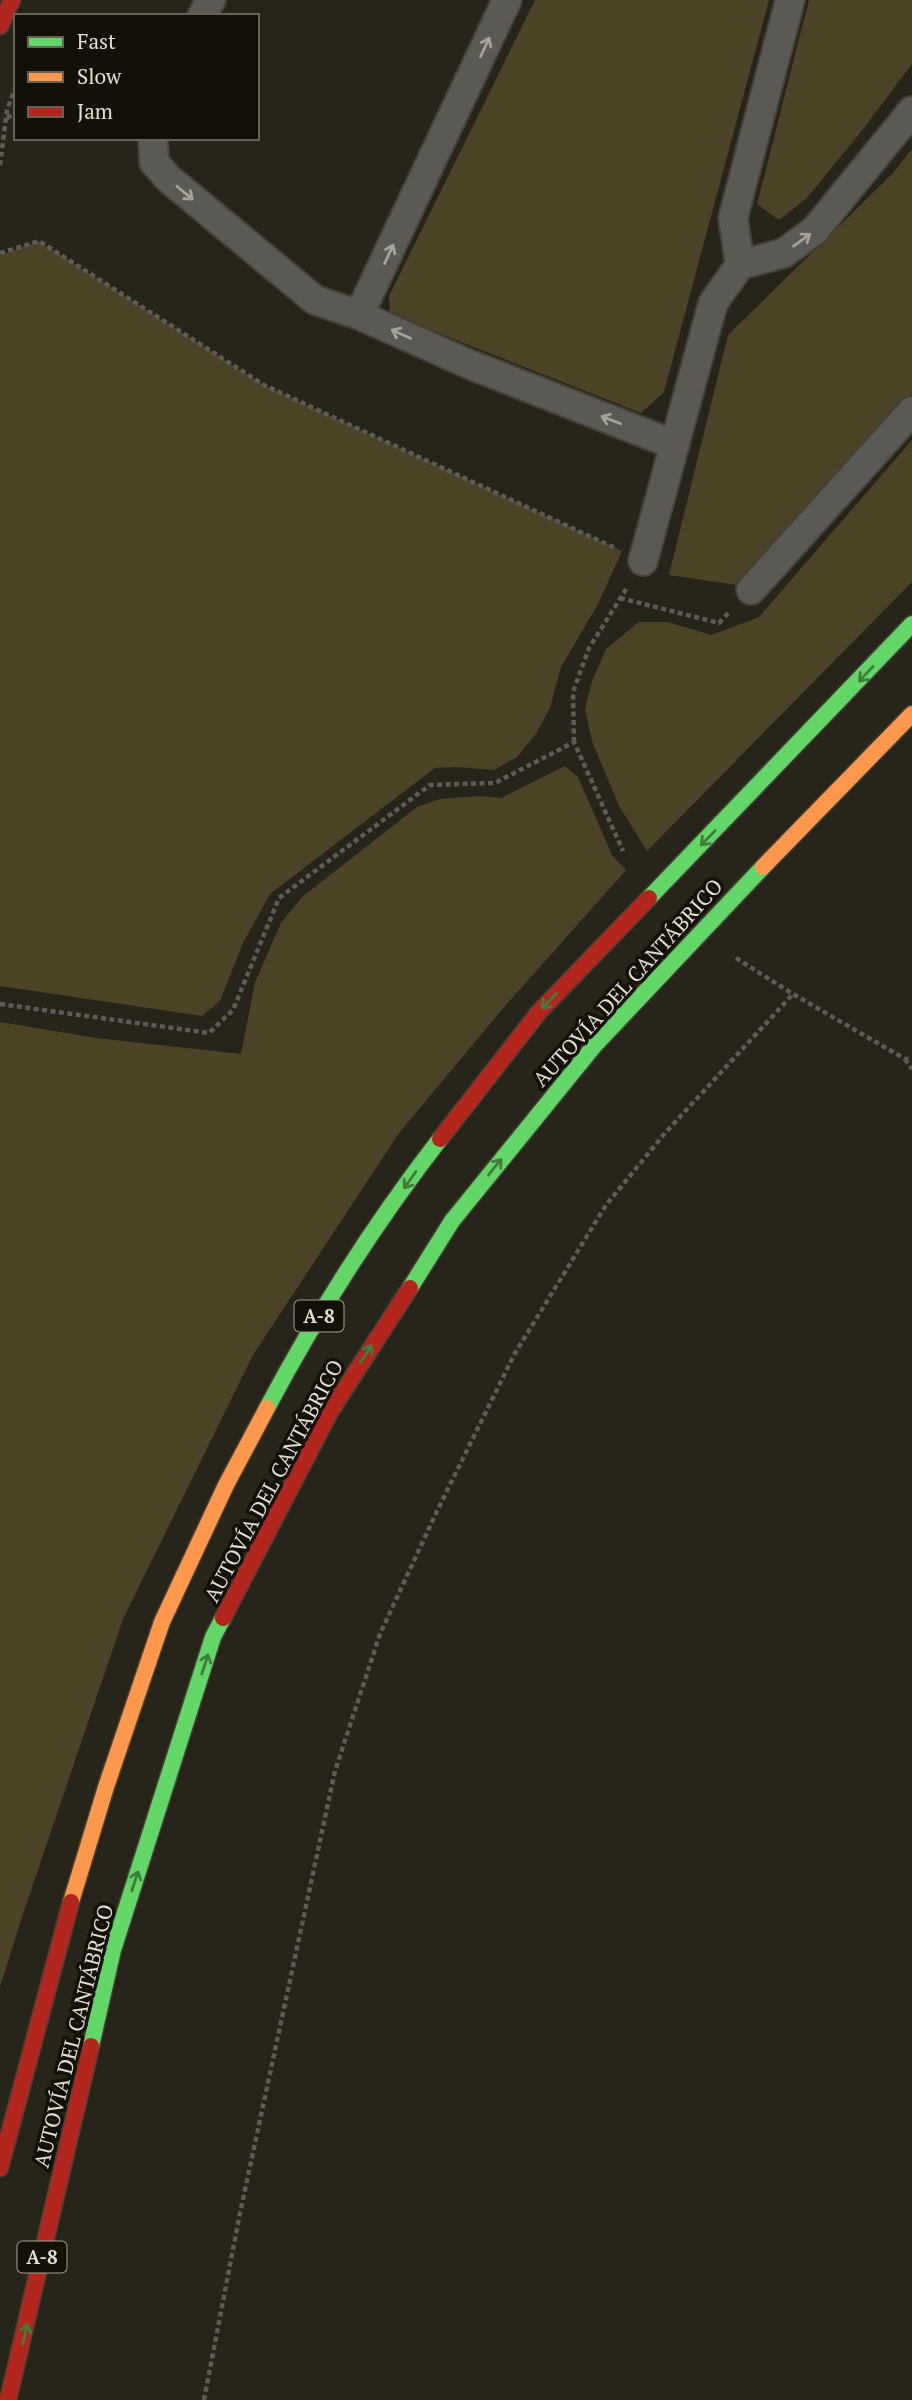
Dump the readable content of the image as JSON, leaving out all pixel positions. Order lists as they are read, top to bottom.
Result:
{
  "streets": {
    "main road": ["AUTOVÍA DEL CANTÁBRICO", "A-8"]
  },
  "legend": ["Fast", "Slow", "Jam"]
}
